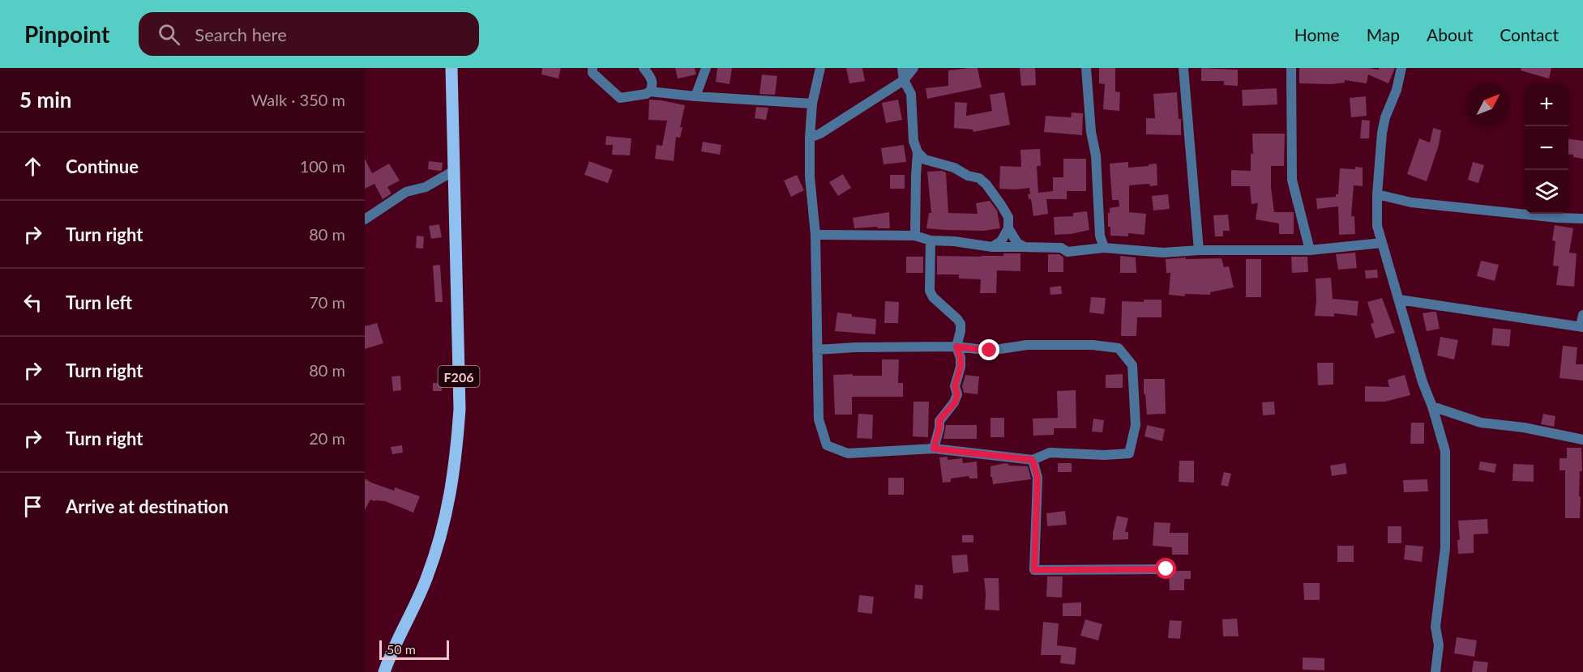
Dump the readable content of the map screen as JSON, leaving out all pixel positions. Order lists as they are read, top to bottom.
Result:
{
  "streets": {
    "main road": ["F206"]
  },
  "scale_bar": "50 m",
  "north": "top right",
  "page": {
    "header": "Pinpoint",
    "search": "Search here",
    "nav": [
      "Home",
      "Map",
      "About",
      "Contact"
    ],
    "heading": ["5 min", "Walk · 350 m"],
    "map_buttons": ["+", "−"],
    "list": [
      ["Continue", "100 m"],
      ["Turn right", "80 m"],
      ["Turn left", "70 m"],
      ["Turn right", "80 m"],
      ["Turn right", "20 m"],
      "Arrive at destination"
    ],
    "scale": "50 m"
  }
}
